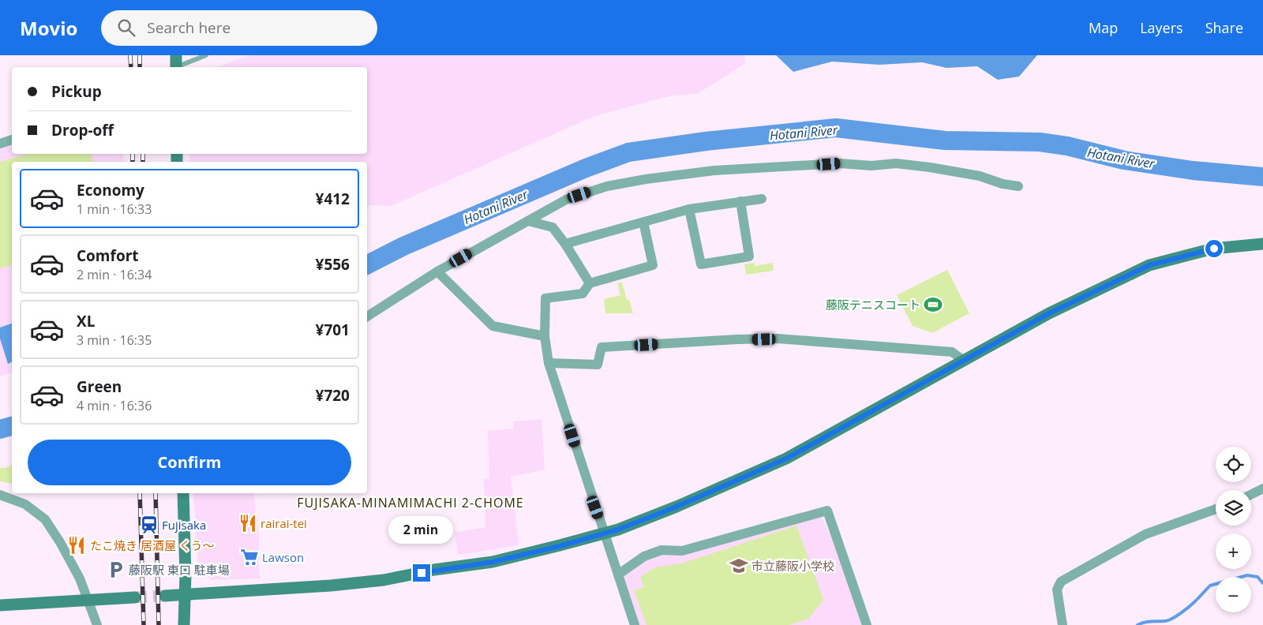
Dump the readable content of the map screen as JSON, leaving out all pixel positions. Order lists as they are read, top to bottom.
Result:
{
  "districts": ["FUJISAKA-MINAMIMACHI 2-CHOME"],
  "water": ["Hotani River"],
  "places": {
    "sports": ["藤阪テニスコート"],
    "restaurant": ["rairai-tei", "たこ焼き 居酒屋 くう～"],
    "station": ["Fujisaka"],
    "supermarket": ["Lawson"],
    "school or university": ["市立藤阪小学校"],
    "parking": ["藤阪駅 東口 駐車場"]
  },
  "page": {
    "header": "Movio",
    "search": "Search here",
    "nav": ["Map", "Layers", "Share"],
    "banner": ["Pickup", "Drop-off"],
    "list": [
      {
        "name": "Economy",
        "note": "1 min · 16:33",
        "value": "¥412"
      },
      {
        "name": "Comfort",
        "note": "2 min · 16:34",
        "value": "¥556"
      },
      {
        "name": "XL",
        "note": "3 min · 16:35",
        "value": "¥701"
      },
      {
        "name": "Green",
        "note": "4 min · 16:36",
        "value": "¥720"
      }
    ],
    "buttons": "Confirm",
    "map_buttons": ["+", "−"],
    "bubble": "2 min"
  }
}
